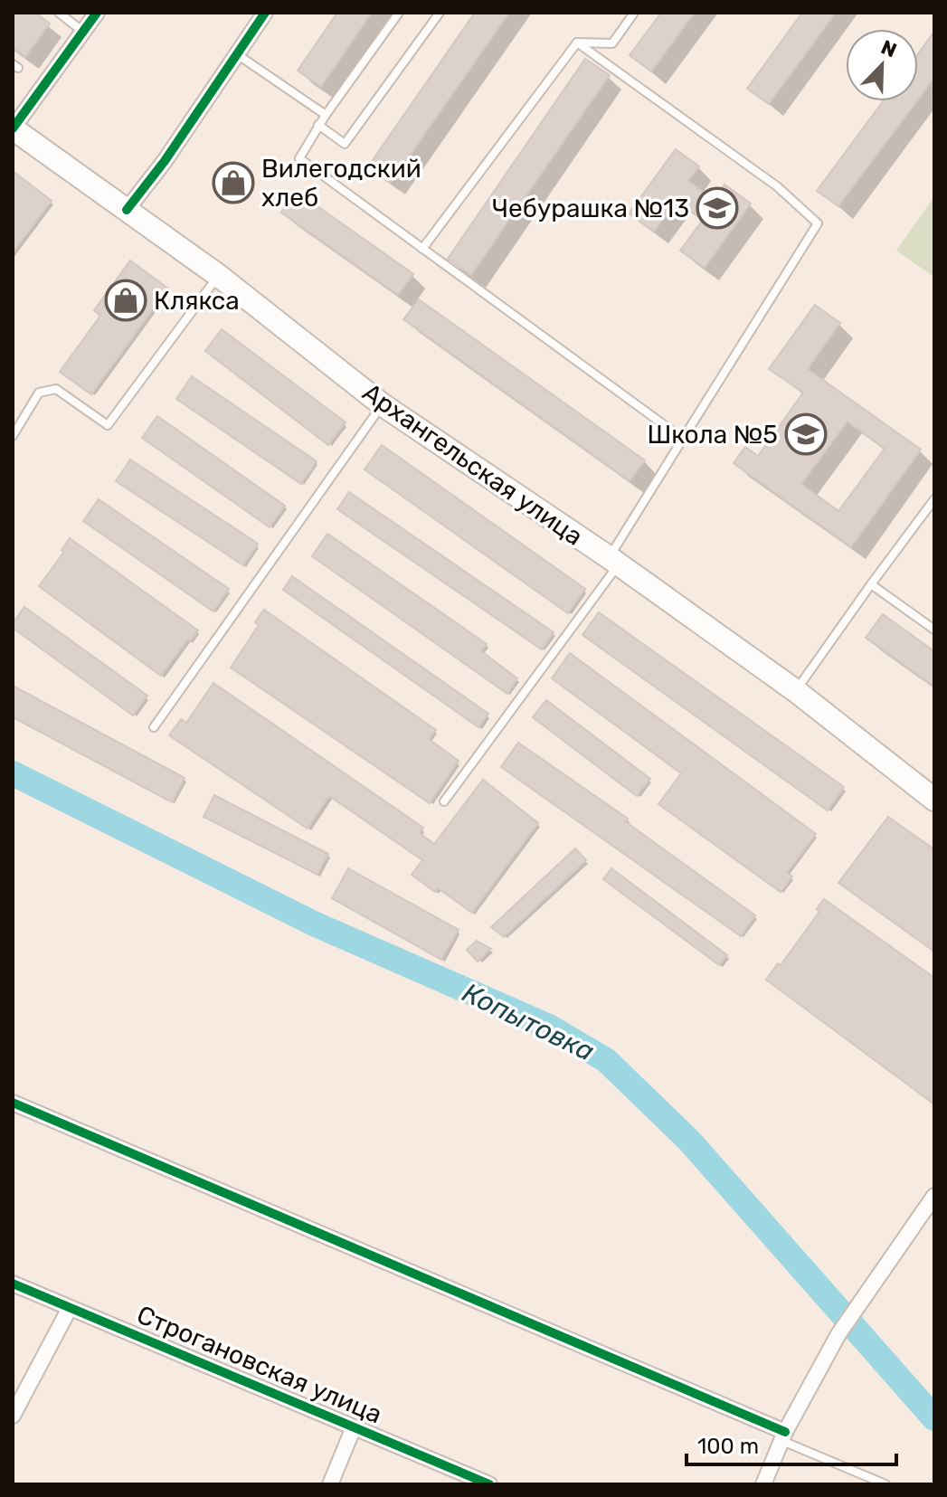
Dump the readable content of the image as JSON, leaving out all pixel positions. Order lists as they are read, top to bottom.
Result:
{
  "streets": {
    "main road": ["Архангельская улица"],
    "street": ["Строгановская улица"]
  },
  "water": ["Копытовка"],
  "places": {
    "shop": ["Вилегодский хлеб", "Клякса"],
    "school or university": ["Чебурашка №13", "Школа №5"]
  },
  "scale_bar": "100 m",
  "north": "top right"
}
